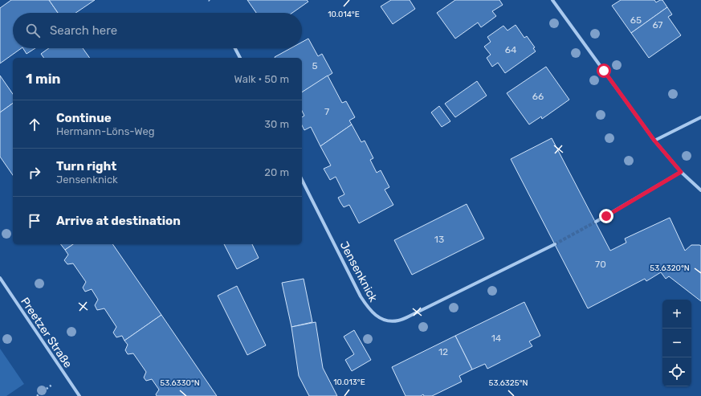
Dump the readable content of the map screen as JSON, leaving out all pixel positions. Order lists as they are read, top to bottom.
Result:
{
  "streets": {
    "street": ["Jensenknick", "Preetzer Straße"]
  },
  "house_numbers": [
    "65",
    "67",
    "64",
    "5",
    "66",
    "7",
    "13",
    "70",
    "14",
    "12"
  ],
  "page": {
    "search": "Search here",
    "heading": ["1 min", "Walk · 50 m"],
    "list": [
      ["Continue", "Hermann-Löns-Weg", "30 m"],
      ["Turn right", "Jensenknick", "20 m"],
      "Arrive at destination"
    ],
    "map_buttons": ["+", "−"]
  },
  "coordinates": [
    "10.014°E",
    "53.6320°N",
    "10.013°E",
    "53.6330°N",
    "53.6325°N"
  ]
}
